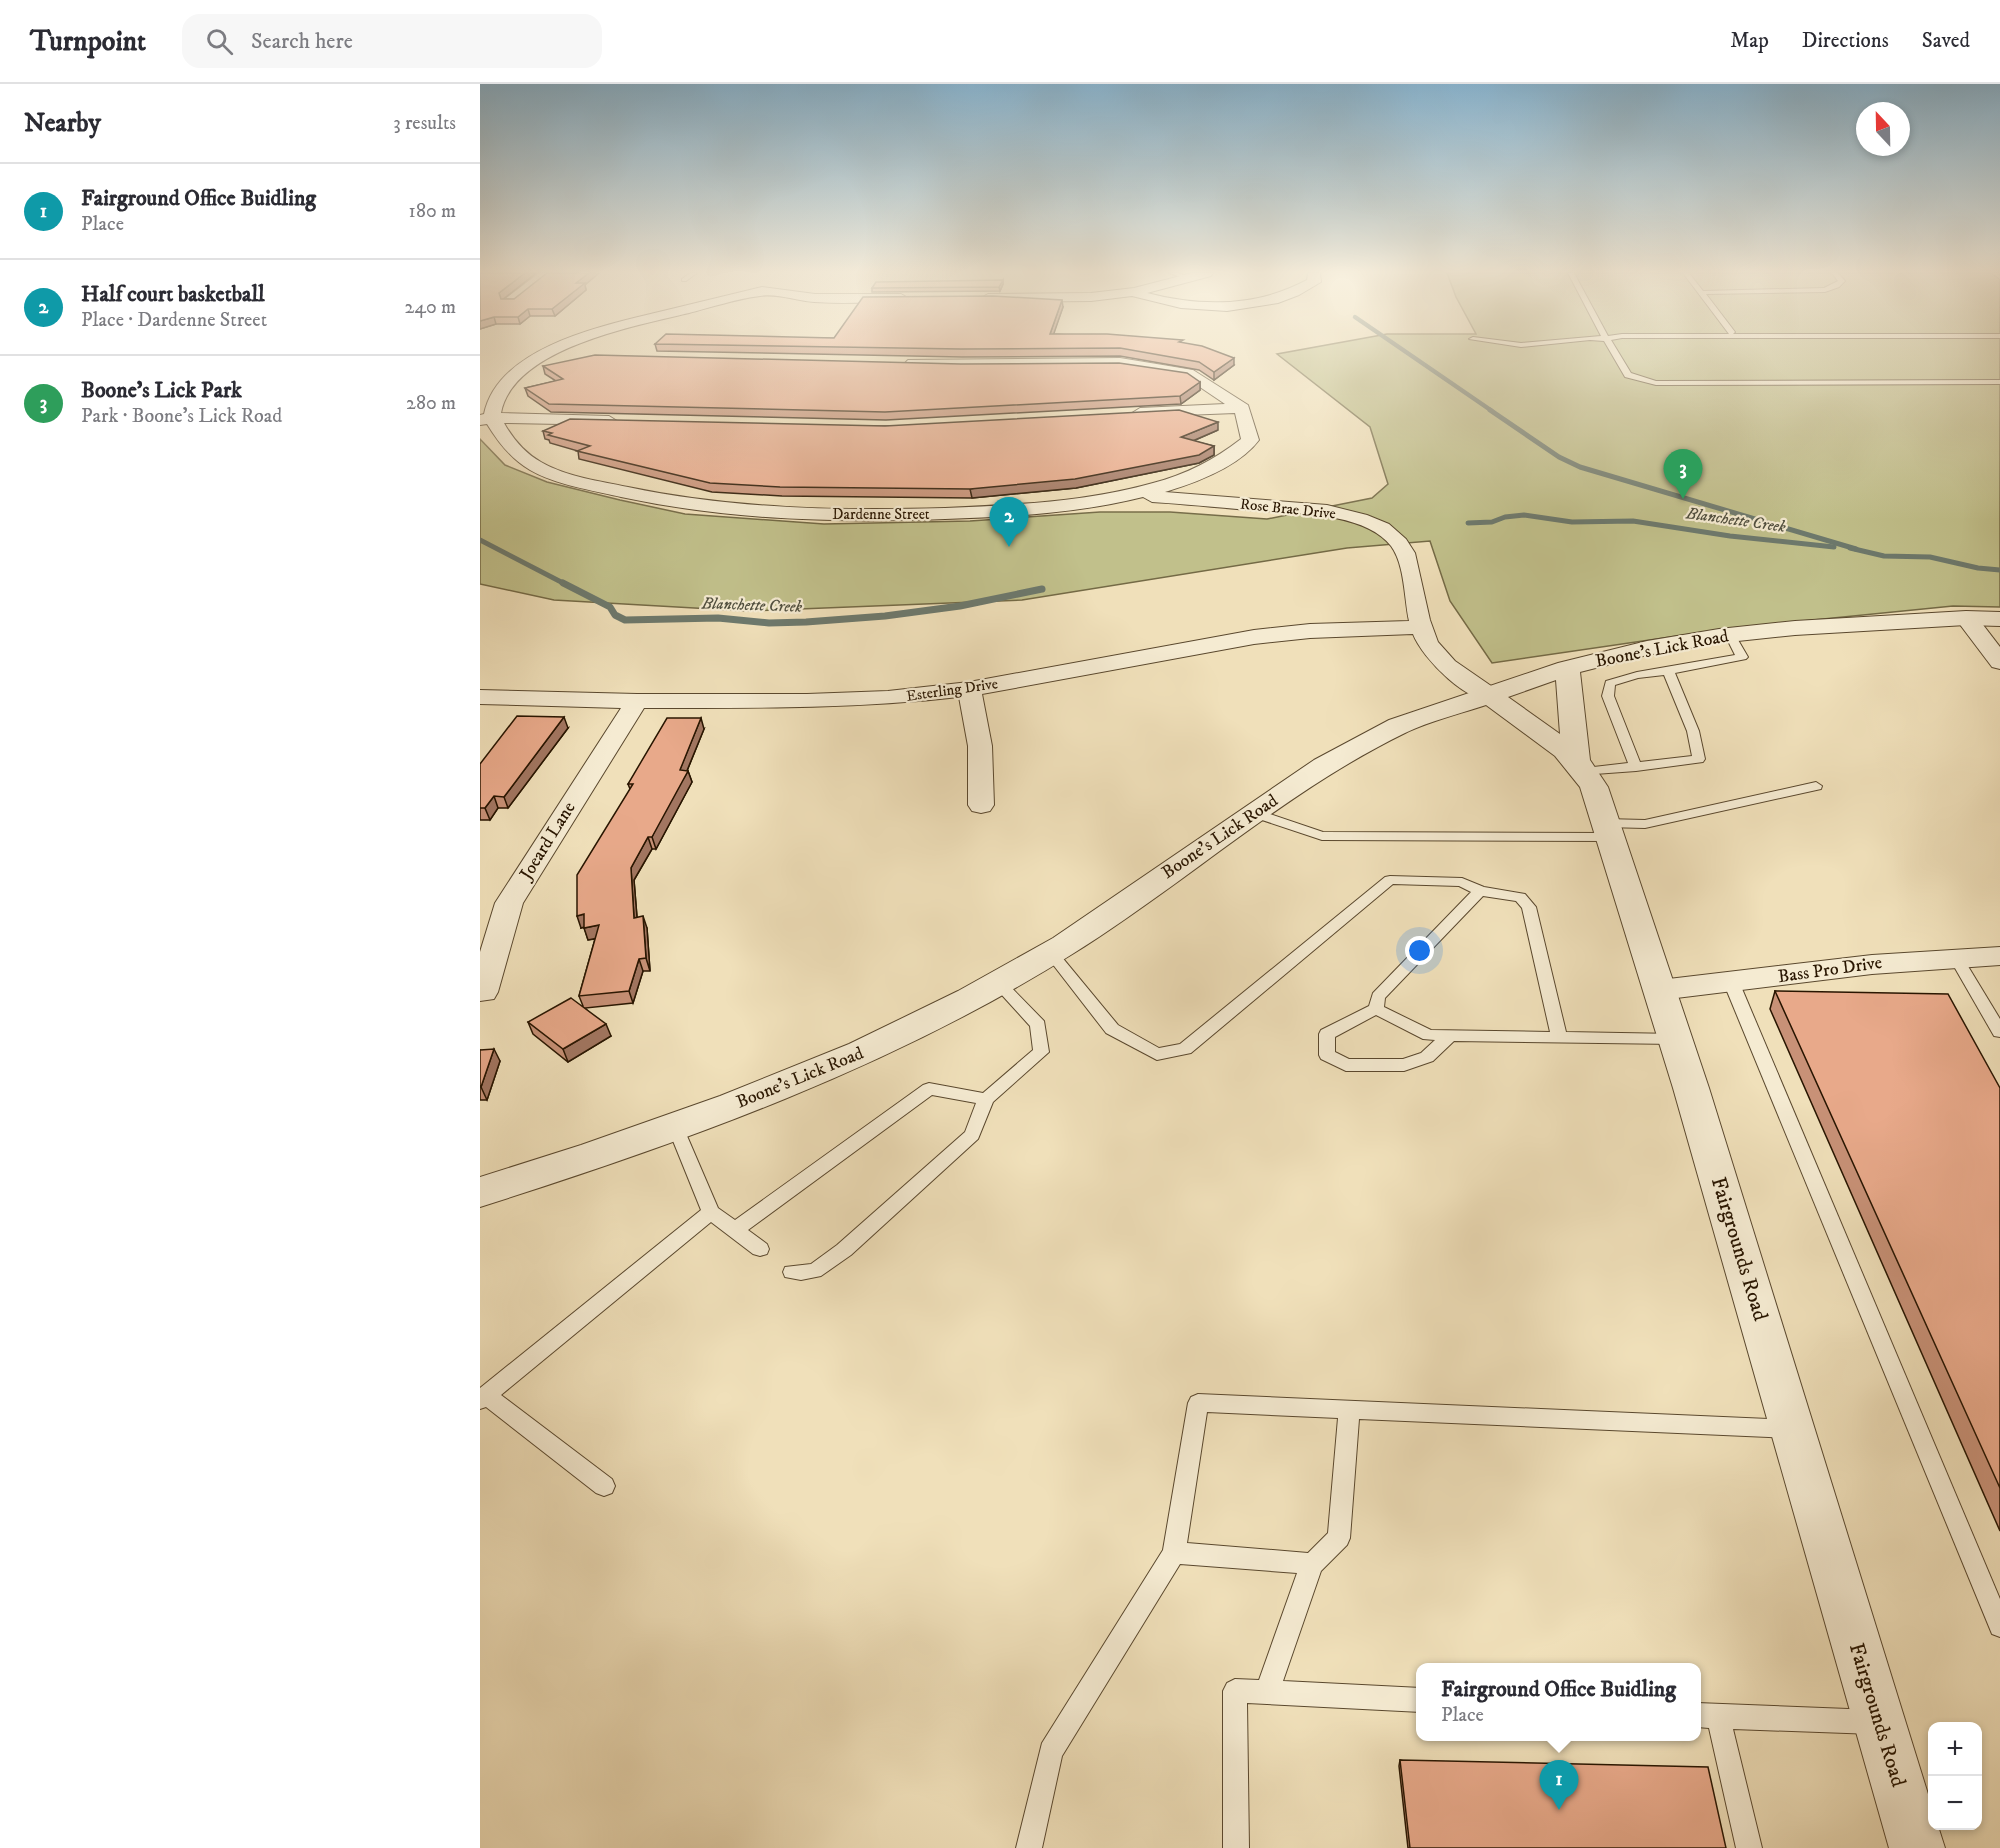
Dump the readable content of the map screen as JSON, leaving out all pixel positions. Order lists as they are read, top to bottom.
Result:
{
  "streets": {
    "street": [
      "Rose Brae Drive",
      "Dardenne Street",
      "Boone's Lick Road",
      "Esterling Drive",
      "Joeard Lane",
      "Bass Pro Drive",
      "Fairgrounds Road"
    ]
  },
  "crossings": [
    ["Rose Brae Drive", "Dardenne Street"],
    ["Rose Brae Drive", "Boone's Lick Road"],
    ["Rose Brae Drive", "Esterling Drive"],
    ["Rose Brae Drive", "Fairgrounds Road"],
    ["Boone's Lick Road", "Fairgrounds Road"],
    ["Esterling Drive", "Joeard Lane"],
    ["Bass Pro Drive", "Fairgrounds Road"]
  ],
  "water": ["Blanchette Creek"],
  "north": "top",
  "page": {
    "header": "Turnpoint",
    "search": "Search here",
    "nav": ["Map", "Directions", "Saved"],
    "heading": ["Nearby", "3 results"],
    "list": [
      {
        "mark": "1",
        "name": "Fairground Office Buidling",
        "note": "Place",
        "value": "180 m"
      },
      {
        "mark": "2",
        "name": "Half court basketball",
        "note": "Place · Dardenne Street",
        "value": "240 m"
      },
      {
        "mark": "3",
        "name": "Boone's Lick Park",
        "note": "Park · Boone's Lick Road",
        "value": "280 m"
      }
    ],
    "pins": ["3", "2", "1"],
    "popup": ["Fairground Office Buidling", "Place"],
    "map_buttons": ["+", "−"]
  }
}
